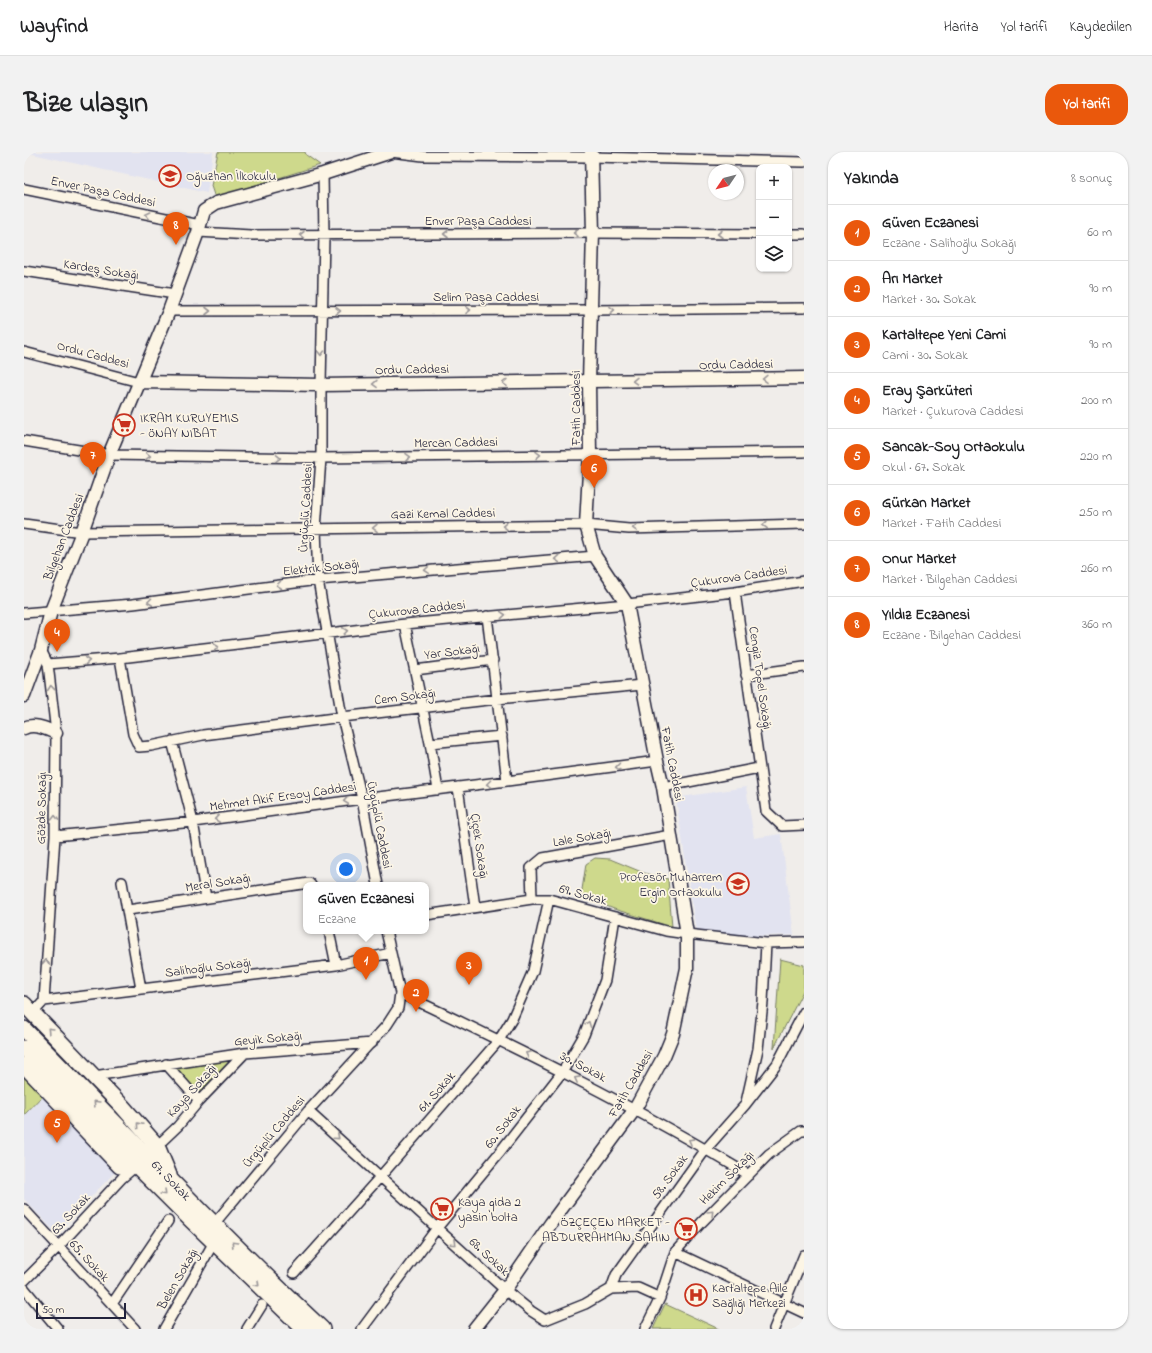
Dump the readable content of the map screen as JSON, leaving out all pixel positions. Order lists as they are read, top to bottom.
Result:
{
  "streets": {
    "main road": ["67. Sokak"],
    "street": [
      "Enver Paşa Caddesi",
      "Kardeş Sokağı",
      "Selim Paşa Caddesi",
      "Ordu Caddesi",
      "Fatih Caddesi",
      "Mercan Caddesi",
      "Ürgüplü Caddesi",
      "Gazi Kemal Caddesi",
      "Bilgehan Caddesi",
      "Elektrik Sokağı",
      "Çukurova Caddesi",
      "Yar Sokağı",
      "Cengiz Topel Sokağı",
      "Cem Sokağı",
      "Mehmet Akif Ersoy Caddesi",
      "Gözde Sokağı",
      "Lale Sokağı",
      "Çiçek Sokağı",
      "Meral Sokağı",
      "69. Sokak",
      "Salihoğlu Sokağı",
      "Geyik Sokağı",
      "30. Sokak",
      "Kaya Sokağı",
      "61. Sokak",
      "60. Sokak",
      "58. Sokak",
      "Hekim Sokağı",
      "63. Sokak",
      "68. Sokak",
      "65. Sokak",
      "Belen Sokağı"
    ]
  },
  "crossings": [
    ["Enver Paşa Caddesi", "Fatih Caddesi"],
    ["Enver Paşa Caddesi", "Ürgüplü Caddesi"],
    ["Enver Paşa Caddesi", "Bilgehan Caddesi"],
    ["Kardeş Sokağı", "Bilgehan Caddesi"],
    ["Selim Paşa Caddesi", "Fatih Caddesi"],
    ["Selim Paşa Caddesi", "Ürgüplü Caddesi"],
    ["Selim Paşa Caddesi", "Bilgehan Caddesi"],
    ["Ordu Caddesi", "Fatih Caddesi"],
    ["Ordu Caddesi", "Ürgüplü Caddesi"],
    ["Ordu Caddesi", "Bilgehan Caddesi"],
    ["Fatih Caddesi", "Mercan Caddesi"],
    ["Fatih Caddesi", "Gazi Kemal Caddesi"],
    ["Fatih Caddesi", "Elektrik Sokağı"],
    ["Fatih Caddesi", "Çukurova Caddesi"],
    ["Fatih Caddesi", "Cem Sokağı"],
    ["Fatih Caddesi", "Mehmet Akif Ersoy Caddesi"],
    ["Fatih Caddesi", "Lale Sokağı"],
    ["Fatih Caddesi", "69. Sokak"],
    ["Fatih Caddesi", "30. Sokak"],
    ["Fatih Caddesi", "68. Sokak"],
    ["Mercan Caddesi", "Ürgüplü Caddesi"],
    ["Mercan Caddesi", "Bilgehan Caddesi"],
    ["Ürgüplü Caddesi", "Gazi Kemal Caddesi"],
    ["Ürgüplü Caddesi", "Bilgehan Caddesi"],
    ["Ürgüplü Caddesi", "Elektrik Sokağı"],
    ["Ürgüplü Caddesi", "Çukurova Caddesi"],
    ["Ürgüplü Caddesi", "Cem Sokağı"],
    ["Ürgüplü Caddesi", "Mehmet Akif Ersoy Caddesi"],
    ["Ürgüplü Caddesi", "Salihoğlu Sokağı"],
    ["Ürgüplü Caddesi", "Geyik Sokağı"],
    ["Ürgüplü Caddesi", "30. Sokak"],
    ["Ürgüplü Caddesi", "67. Sokak"],
    ["Ürgüplü Caddesi", "68. Sokak"],
    ["Gazi Kemal Caddesi", "Bilgehan Caddesi"],
    ["Bilgehan Caddesi", "Elektrik Sokağı"],
    ["Çukurova Caddesi", "Cengiz Topel Sokağı"],
    ["Çukurova Caddesi", "Cem Sokağı"],
    ["Çukurova Caddesi", "Gözde Sokağı"],
    ["Mehmet Akif Ersoy Caddesi", "Gözde Sokağı"],
    ["Mehmet Akif Ersoy Caddesi", "Çiçek Sokağı"],
    ["Gözde Sokağı", "Salihoğlu Sokağı"],
    ["Lale Sokağı", "69. Sokak"],
    ["Çiçek Sokağı", "69. Sokak"],
    ["69. Sokak", "61. Sokak"],
    ["69. Sokak", "60. Sokak"],
    ["69. Sokak", "58. Sokak"],
    ["Geyik Sokağı", "Kaya Sokağı"],
    ["30. Sokak", "61. Sokak"],
    ["30. Sokak", "60. Sokak"],
    ["30. Sokak", "58. Sokak"],
    ["30. Sokak", "Hekim Sokağı"],
    ["61. Sokak", "68. Sokak"],
    ["60. Sokak", "68. Sokak"],
    ["58. Sokak", "68. Sokak"],
    ["Hekim Sokağı", "68. Sokak"],
    ["67. Sokak", "63. Sokak"],
    ["67. Sokak", "Belen Sokağı"],
    ["63. Sokak", "65. Sokak"]
  ],
  "one_way": [
    "Selim Paşa Caddesi",
    "Ordu Caddesi",
    "Mercan Caddesi",
    "Gazi Kemal Caddesi",
    "Elektrik Sokağı",
    "Çukurova Caddesi",
    "Mehmet Akif Ersoy Caddesi",
    "Gözde Sokağı",
    "30. Sokak",
    "Hekim Sokağı",
    "68. Sokak"
  ],
  "places": {
    "school or university": ["Oğuzhan İlkokulu", "Profesör Muharrem Ergin Ortaokulu"],
    "supermarket": ["IKRAM KURUYEMIS - öNAY NIBAT", "Kaya gida 2 yasin bolta", "ÖZÇEÇEN MARKET - ABDURRAHMAN SAHIN"],
    "hospital": ["Kartaltepe Aile Sağlığı Merkezi"]
  },
  "scale_bar": "50 m",
  "north": "bottom left",
  "page": {
    "header": "Wayfind",
    "nav": ["Harita", "Yol tarifi", "Kaydedilen"],
    "title": "Bize ulaşın",
    "buttons": "Yol tarifi",
    "heading": ["Yakında", "8 sonuç"],
    "map_buttons": ["+", "−"],
    "list": [
      {
        "mark": "1",
        "name": "Güven Eczanesi",
        "note": "Eczane · Salihoğlu Sokağı",
        "value": "60 m"
      },
      {
        "mark": "2",
        "name": "Arı Market",
        "note": "Market · 30. Sokak",
        "value": "90 m"
      },
      {
        "mark": "3",
        "name": "Kartaltepe Yeni Cami",
        "note": "Cami · 30. Sokak",
        "value": "90 m"
      },
      {
        "mark": "4",
        "name": "Eray Şarküteri",
        "note": "Market · Çukurova Caddesi",
        "value": "200 m"
      },
      {
        "mark": "5",
        "name": "Sancak-Soy Ortaokulu",
        "note": "Okul · 67. Sokak",
        "value": "220 m"
      },
      {
        "mark": "6",
        "name": "Gürkan Market",
        "note": "Market · Fatih Caddesi",
        "value": "250 m"
      },
      {
        "mark": "7",
        "name": "Onur Market",
        "note": "Market · Bilgehan Caddesi",
        "value": "260 m"
      },
      {
        "mark": "8",
        "name": "Yıldız Eczanesi",
        "note": "Eczane · Bilgehan Caddesi",
        "value": "360 m"
      }
    ],
    "pins": [
      "8",
      "7",
      "6",
      "4",
      "1",
      "3",
      "2",
      "5"
    ],
    "popup": ["Güven Eczanesi", "Eczane"],
    "scale": "50 m"
  }
}
